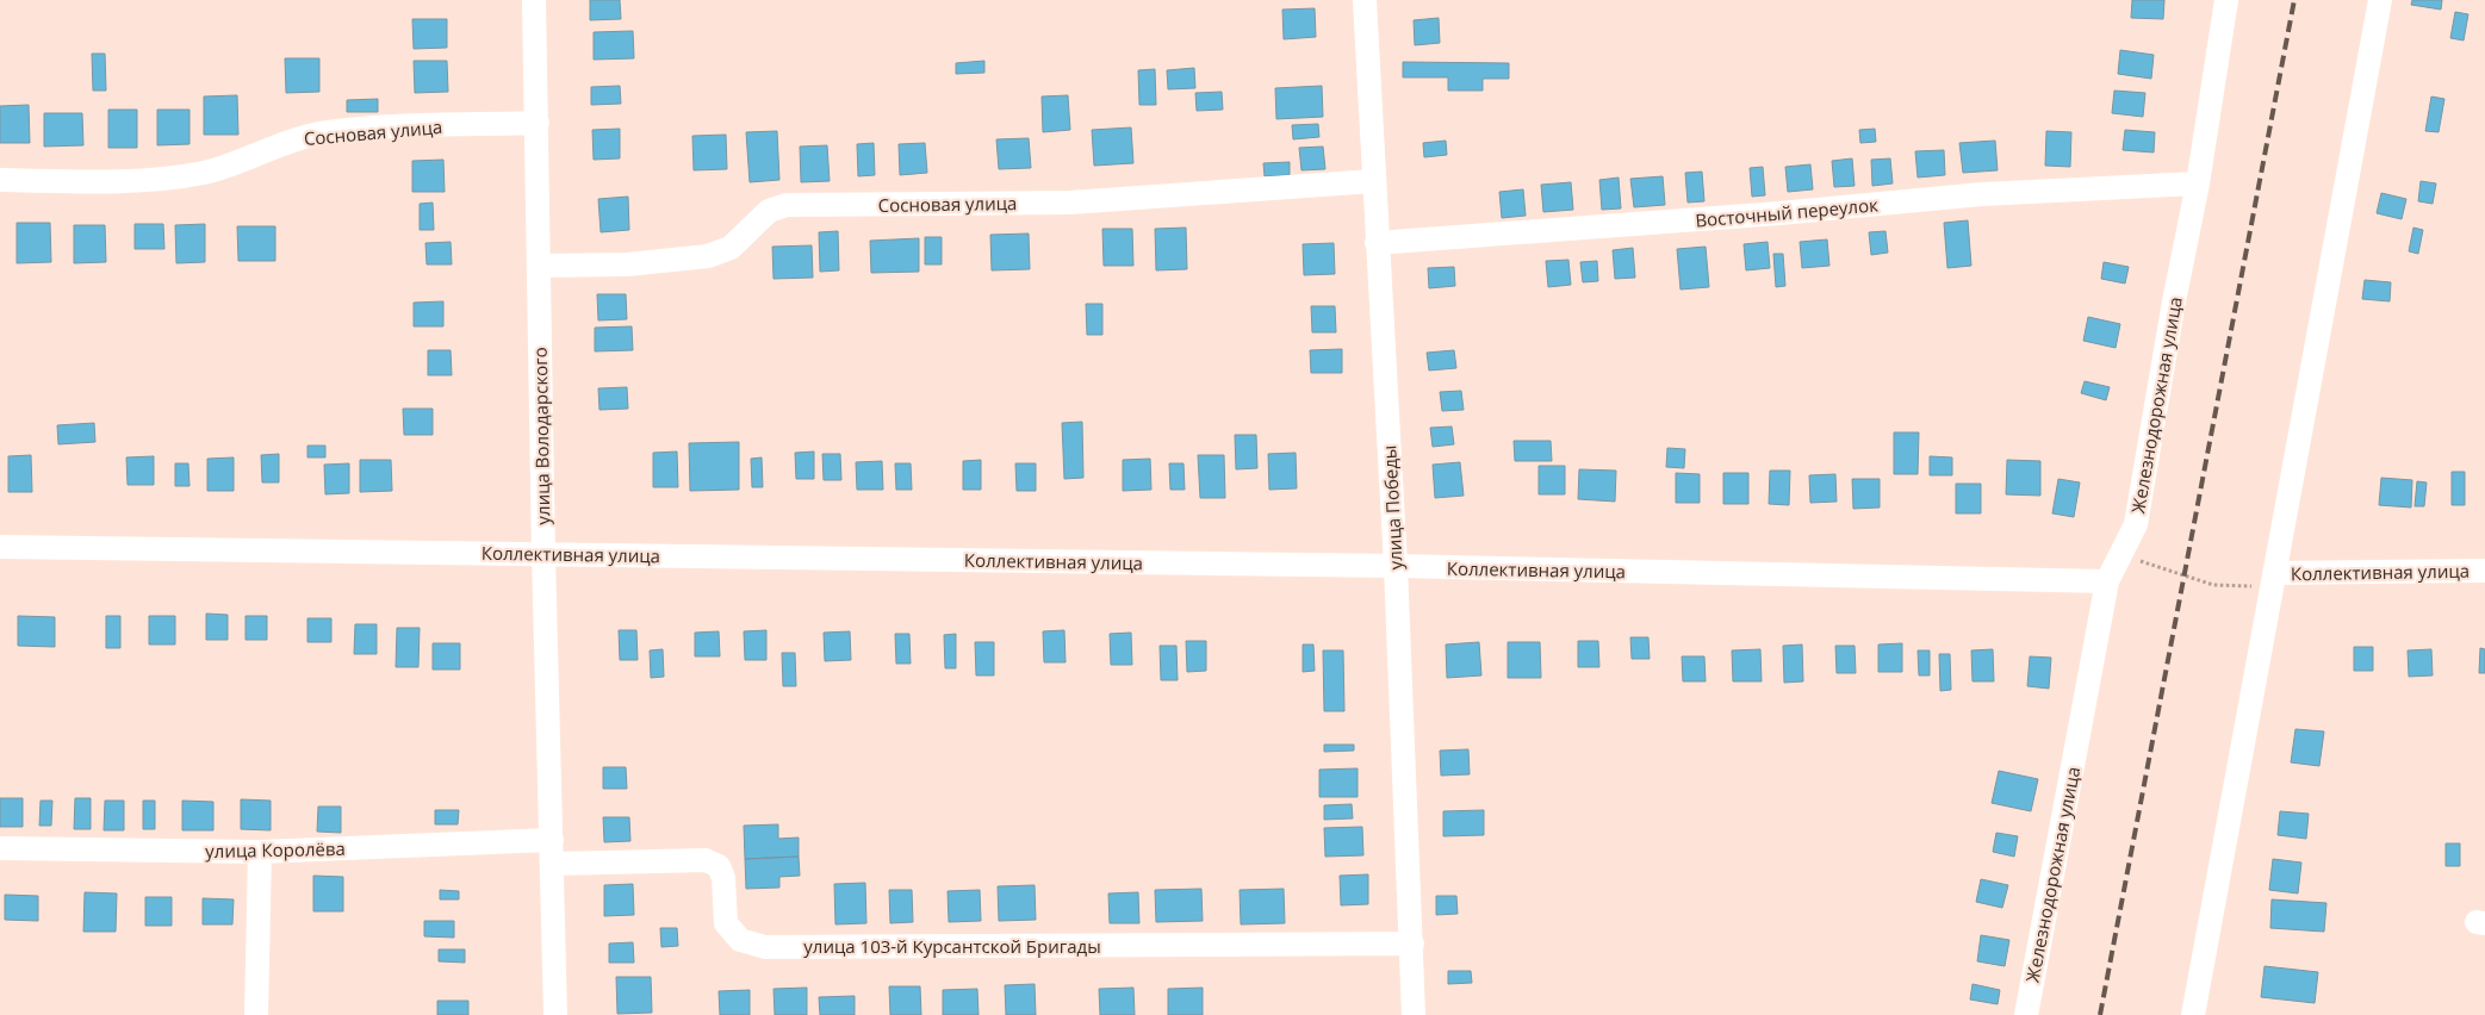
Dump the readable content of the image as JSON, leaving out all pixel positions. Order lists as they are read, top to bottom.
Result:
{
  "streets": {
    "street": [
      "Сосновая улица",
      "Восточный переулок",
      "Железнодорожная улица",
      "улица Володарского",
      "улица Победы",
      "Коллективная улица",
      "улица Королёва",
      "улица 103-й Курсантской Бригады"
    ]
  },
  "crossings": [
    ["Сосновая улица", "улица Володарского"],
    ["Сосновая улица", "улица Победы"],
    ["Восточный переулок", "Железнодорожная улица"],
    ["Восточный переулок", "улица Победы"],
    ["Железнодорожная улица", "Коллективная улица"],
    ["улица Володарского", "Коллективная улица"],
    ["улица Володарского", "улица Королёва"],
    ["улица Володарского", "улица 103-й Курсантской Бригады"],
    ["улица Победы", "Коллективная улица"],
    ["улица Победы", "улица 103-й Курсантской Бригады"]
  ]
}
